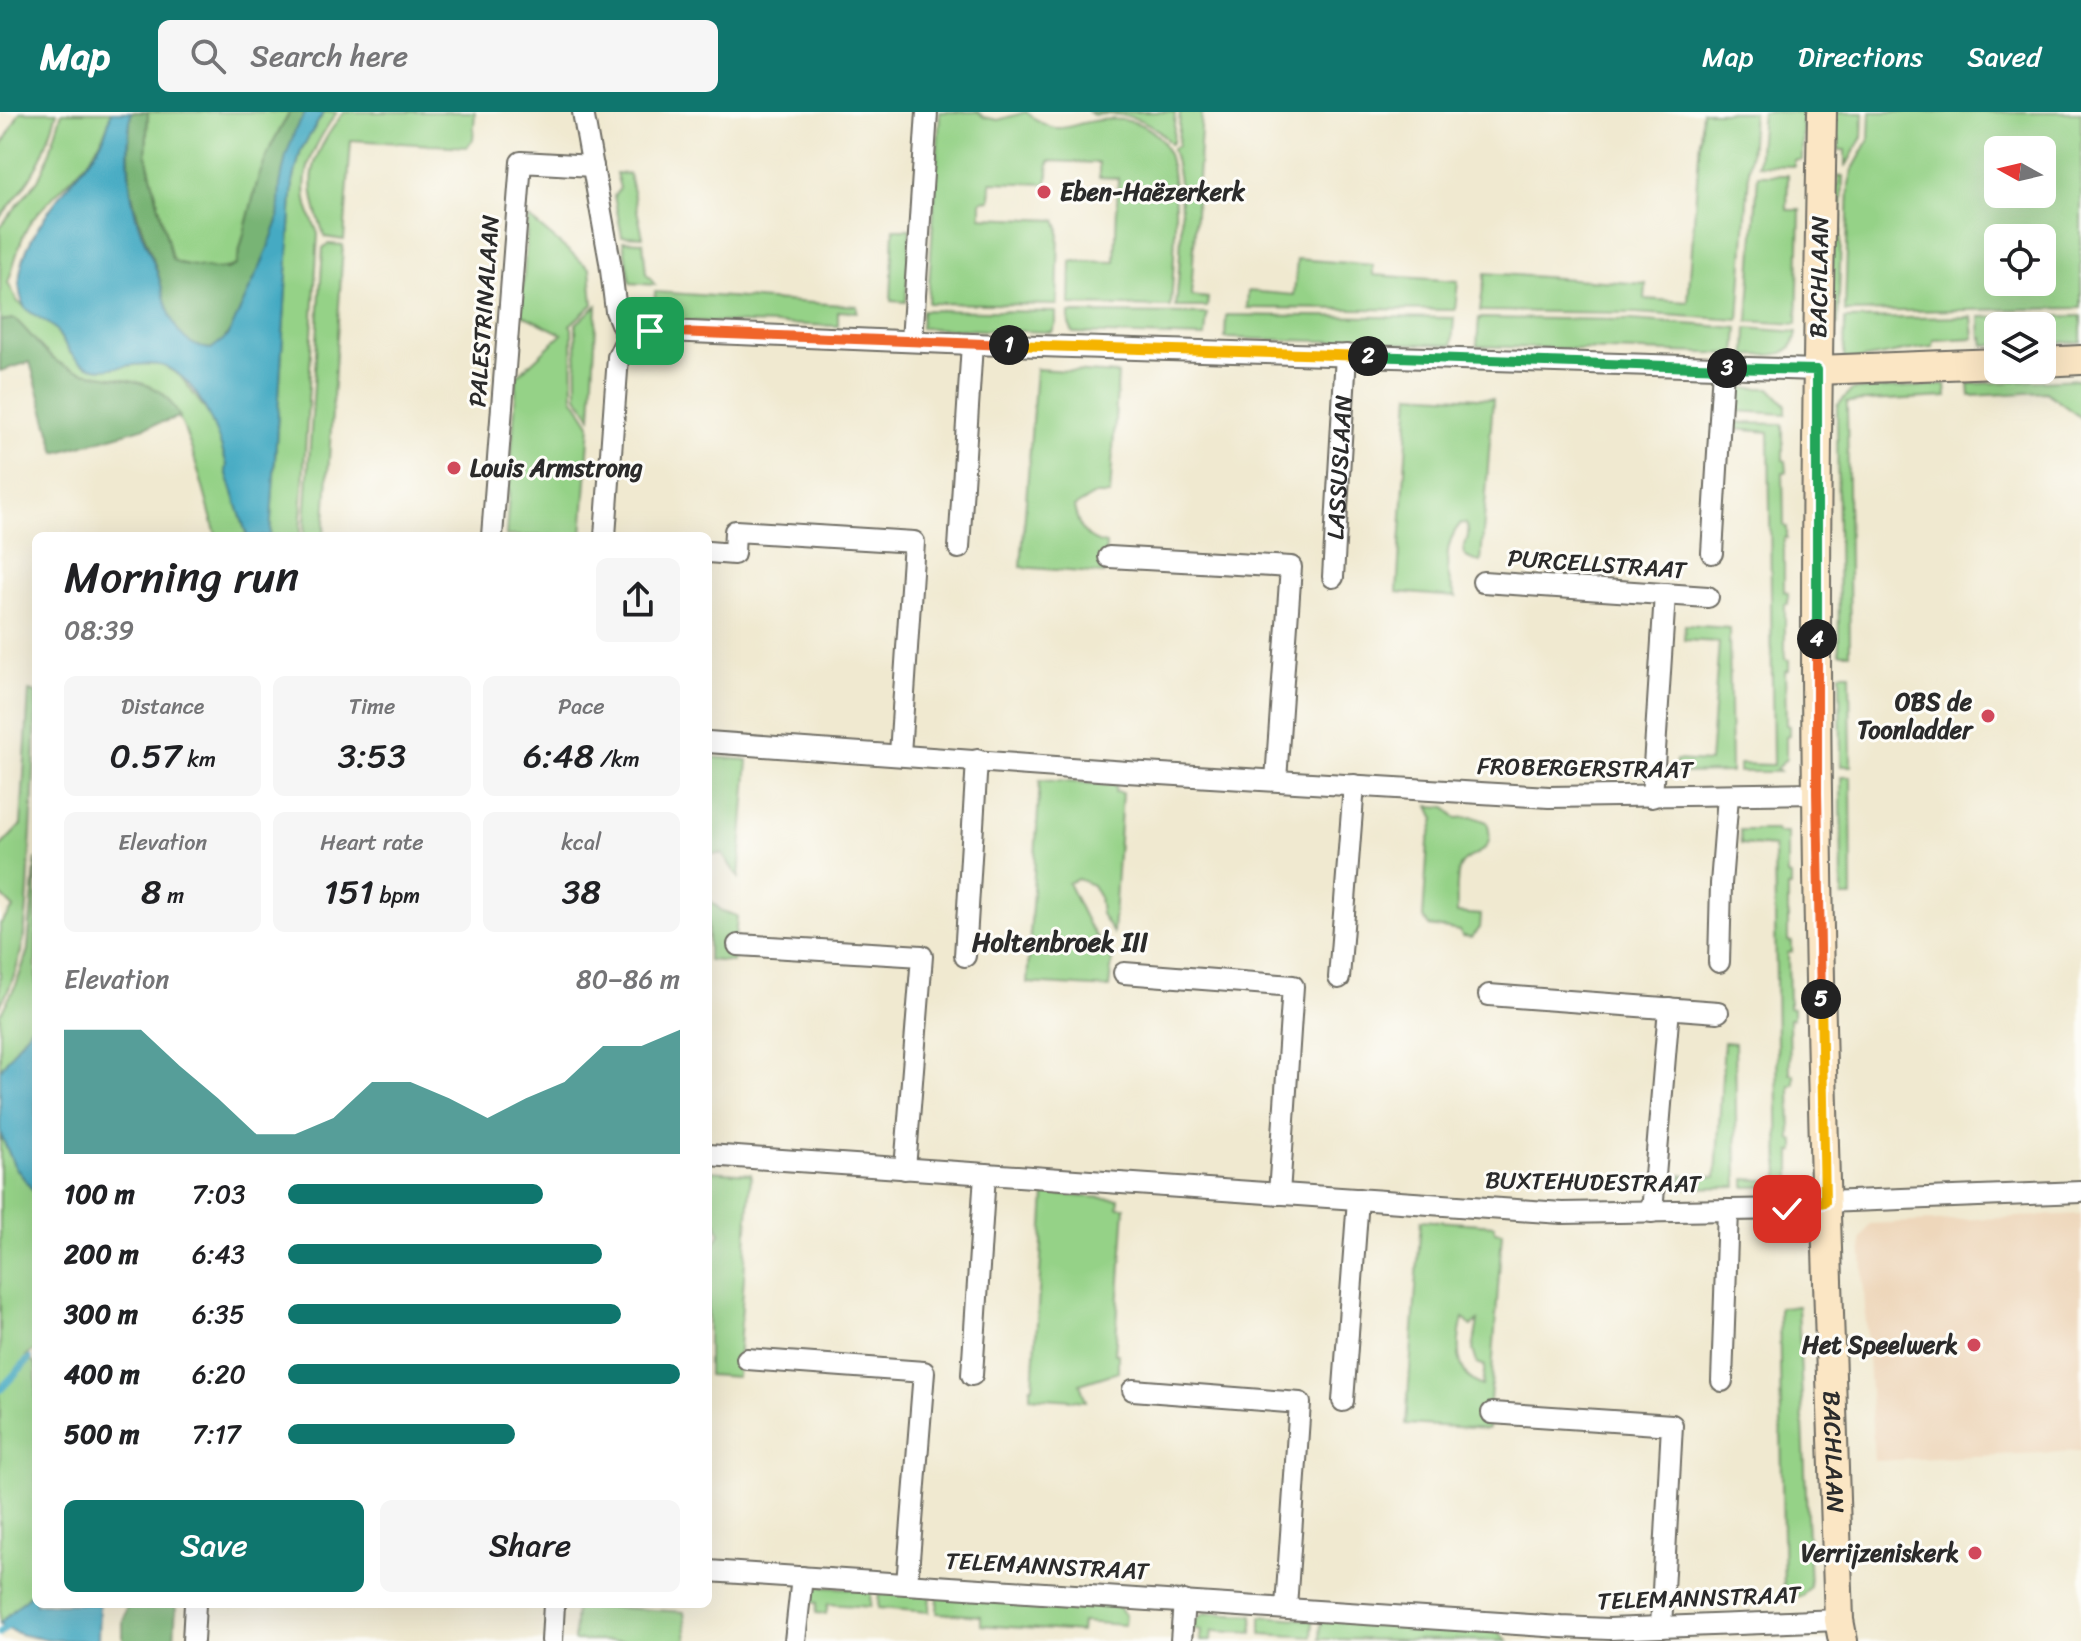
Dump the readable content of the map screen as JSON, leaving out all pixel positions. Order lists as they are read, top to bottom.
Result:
{
  "streets": {
    "street": [
      "BACHLAAN",
      "PALESTRINALAAN",
      "LASSUSLAAN",
      "PURCELLSTRAAT",
      "FROBERGERSTRAAT",
      "BUXTEHUDESTRAAT",
      "TELEMANNSTRAAT"
    ]
  },
  "crossings": [
    ["BACHLAAN", "FROBERGERSTRAAT"],
    ["BACHLAAN", "BUXTEHUDESTRAAT"],
    ["BACHLAAN", "TELEMANNSTRAAT"]
  ],
  "districts": ["Holtenbroek III"],
  "places": [
    "Eben-Haëzerkerk",
    "Louis Armstrong",
    "OBS de Toonladder",
    "Het Speelwerk",
    "Verrijzeniskerk"
  ],
  "north": "left",
  "page": {
    "header": "Map",
    "search": "Search here",
    "nav": ["Map", "Directions", "Saved"],
    "pins": [
      "1",
      "2",
      "3",
      "4",
      "5"
    ],
    "heading": ["Morning run", "08:39"],
    "stats": [
      ["Distance", "0.57 km"],
      ["Time", "3:53"],
      ["Pace", "6:48 /km"],
      ["Elevation", "8 m"],
      ["Heart rate", "151 bpm"],
      ["kcal", "38"]
    ],
    "chart": ["Elevation", "80–86 m"],
    "list": [
      {
        "name": "100 m",
        "note": "7:03"
      },
      {
        "name": "200 m",
        "note": "6:43"
      },
      {
        "name": "300 m",
        "note": "6:35"
      },
      {
        "name": "400 m",
        "note": "6:20"
      },
      {
        "name": "500 m",
        "note": "7:17"
      }
    ],
    "buttons": ["Save", "Share"]
  }
}
